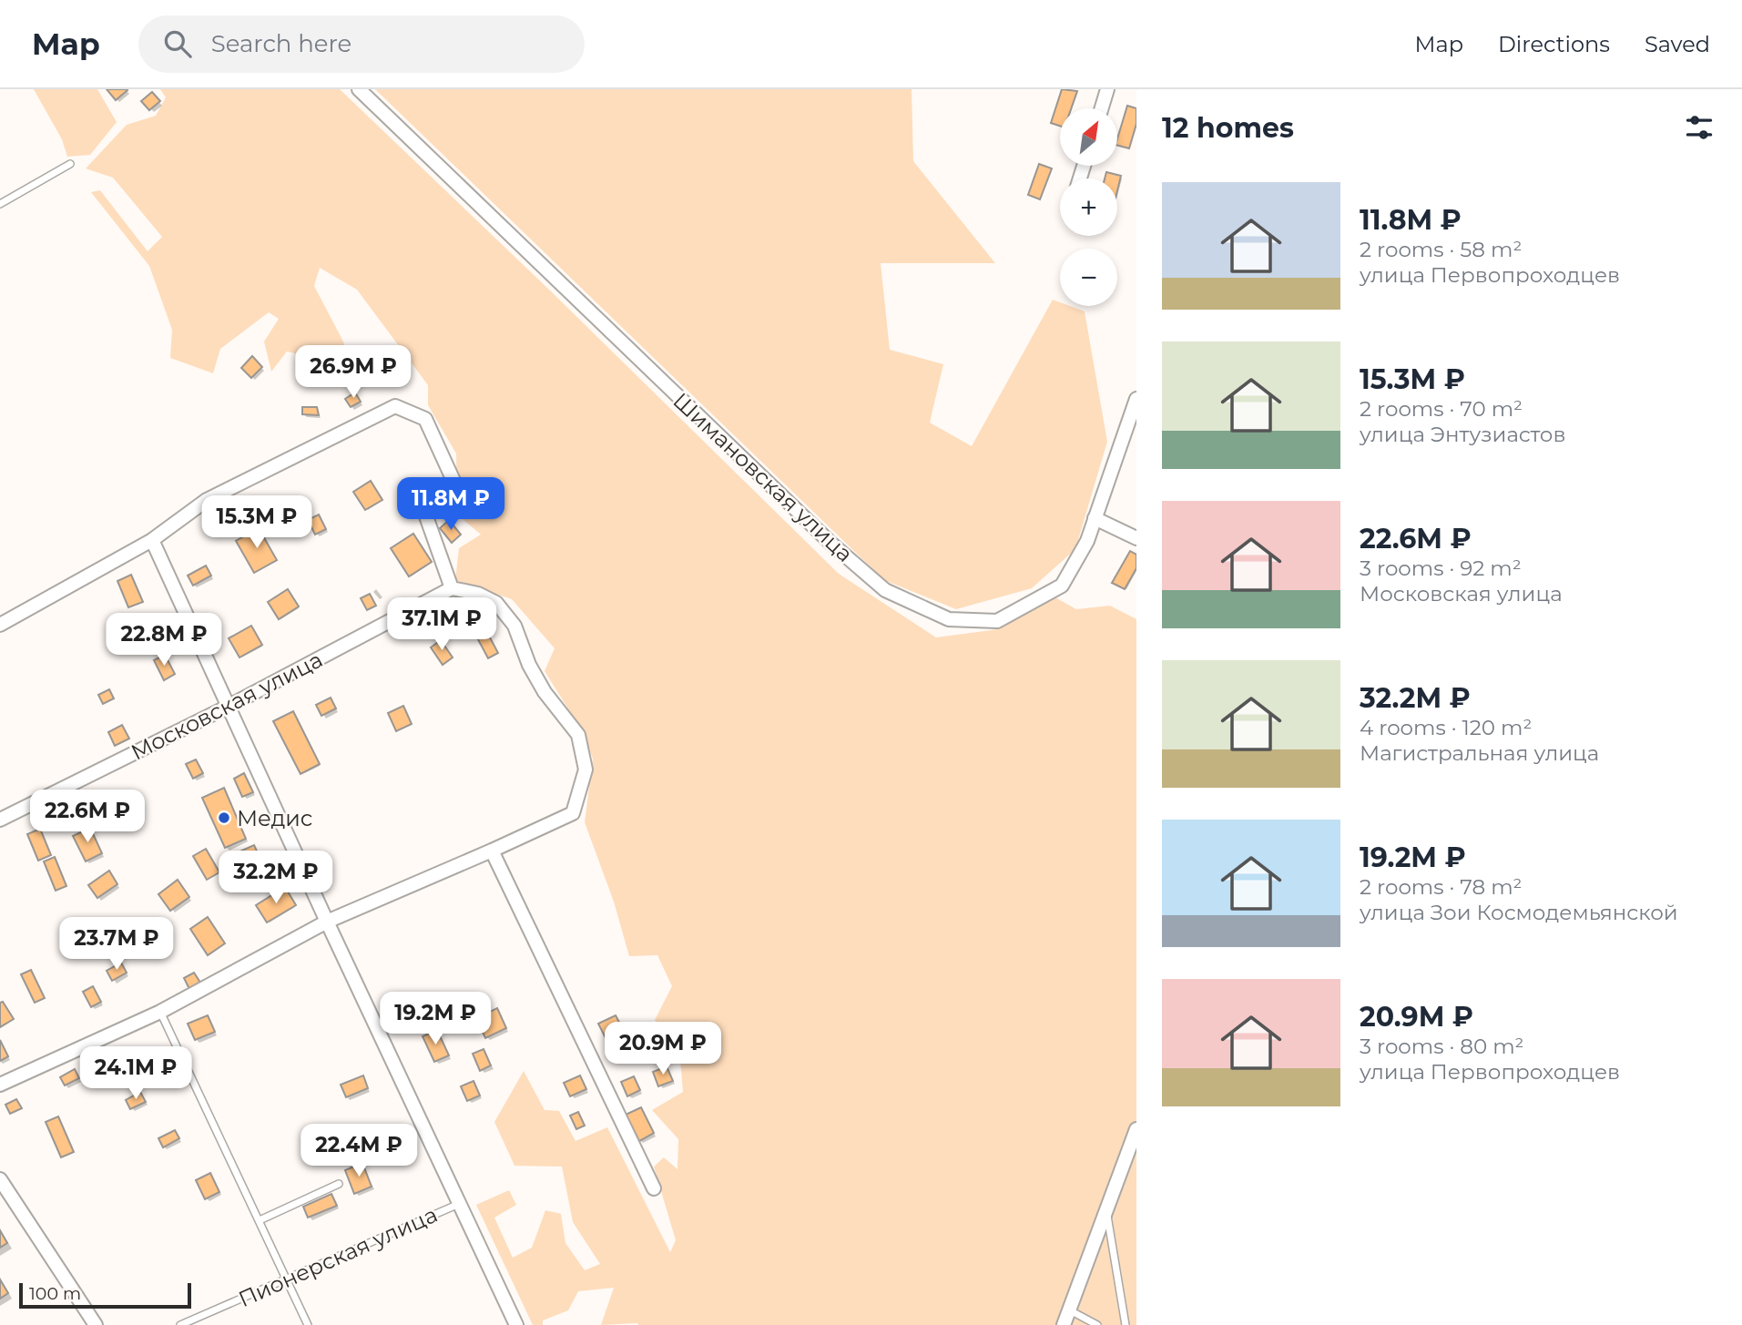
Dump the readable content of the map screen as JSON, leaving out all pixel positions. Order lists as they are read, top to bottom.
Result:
{
  "streets": {
    "street": ["Шимановская улица", "Московская улица"],
    "lane": ["Пионерская улица"]
  },
  "places": ["Медис"],
  "scale_bar": "100 m",
  "north": "top right",
  "page": {
    "header": "Map",
    "search": "Search here",
    "nav": ["Map", "Directions", "Saved"],
    "heading": "12 homes",
    "map_buttons": ["+", "−"],
    "list": [
      {
        "name": "11.8M ₽",
        "note": "2 rooms · 58 m² · улица Первопроходцев"
      },
      {
        "name": "15.3M ₽",
        "note": "2 rooms · 70 m² · улица Энтузиастов"
      },
      {
        "name": "22.6M ₽",
        "note": "3 rooms · 92 m² · Московская улица"
      },
      {
        "name": "32.2M ₽",
        "note": "4 rooms · 120 m² · Магистральная улица"
      },
      {
        "name": "19.2M ₽",
        "note": "2 rooms · 78 m² · улица Зои Космодемьянской"
      },
      {
        "name": "20.9M ₽",
        "note": "3 rooms · 80 m² · улица Первопроходцев"
      }
    ],
    "price": [
      "26.9M ₽",
      "11.8M ₽",
      "15.3M ₽",
      "37.1M ₽",
      "22.8M ₽",
      "22.6M ₽",
      "32.2M ₽",
      "23.7M ₽",
      "19.2M ₽",
      "20.9M ₽",
      "24.1M ₽",
      "22.4M ₽"
    ],
    "scale": "100 m"
  }
}
